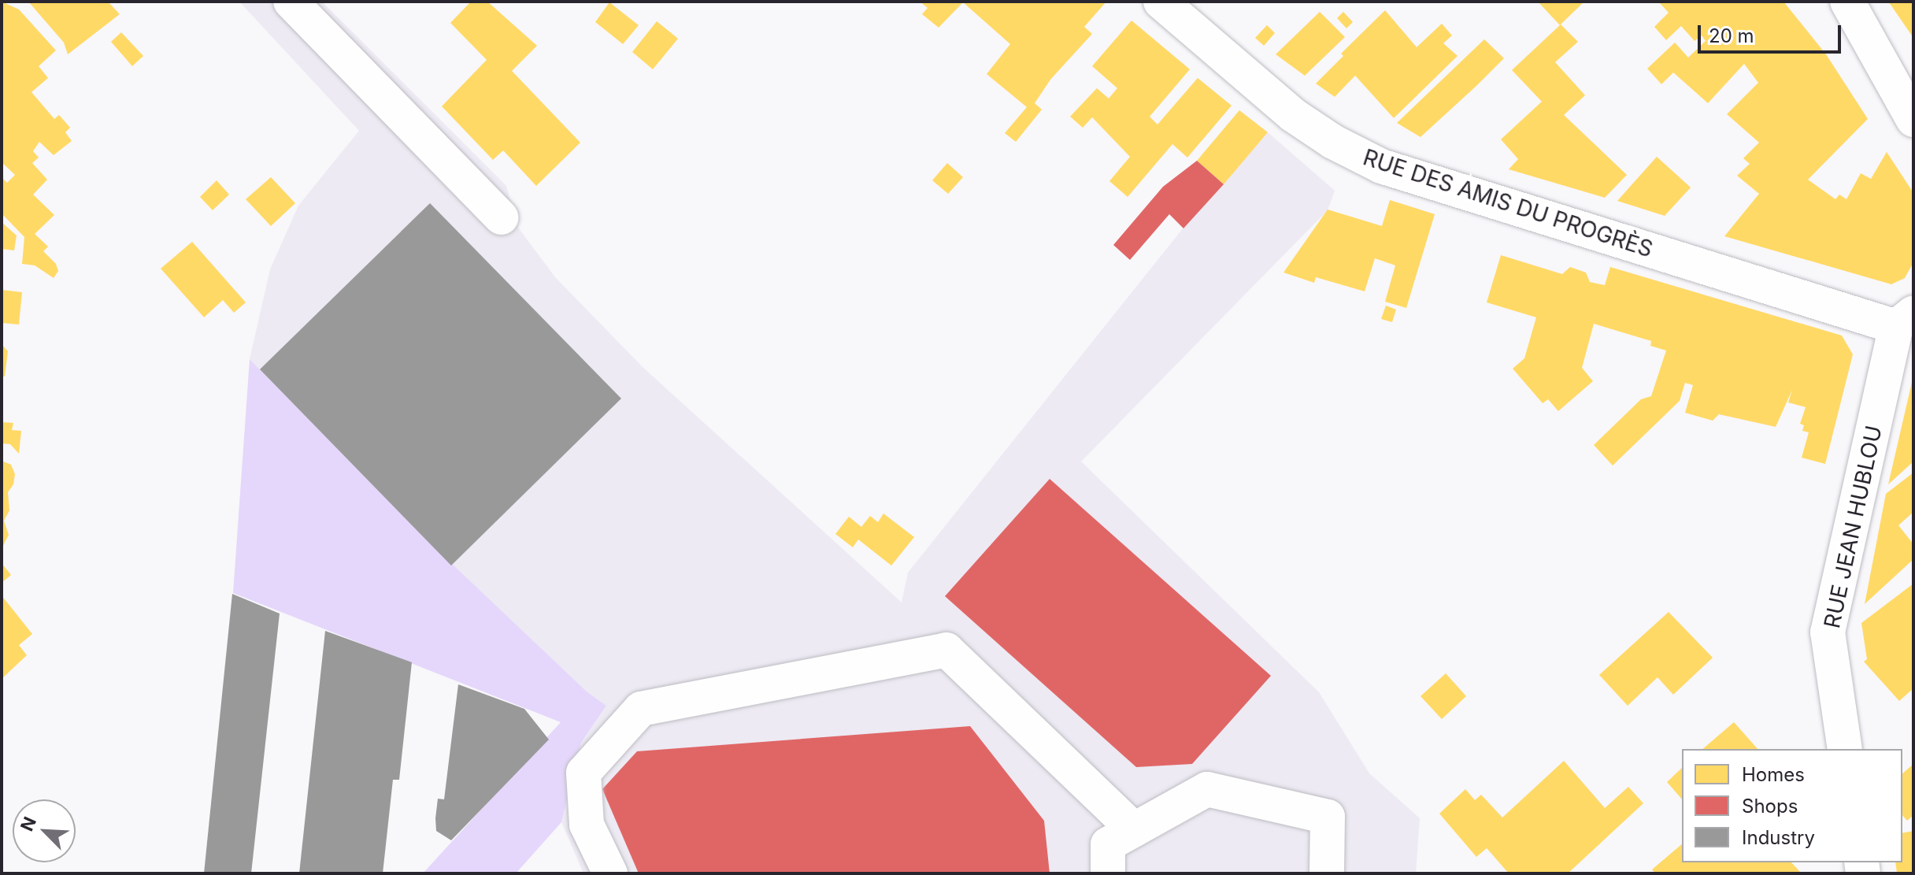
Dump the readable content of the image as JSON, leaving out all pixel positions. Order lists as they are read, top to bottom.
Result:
{
  "streets": {
    "street": ["RUE DES AMIS DU PROGRÈS", "RUE JEAN HUBLOU"]
  },
  "crossings": [
    ["RUE DES AMIS DU PROGRÈS", "RUE JEAN HUBLOU"]
  ],
  "legend": ["Homes", "Shops", "Industry"],
  "scale_bar": "20 m",
  "north": "top left"
}
